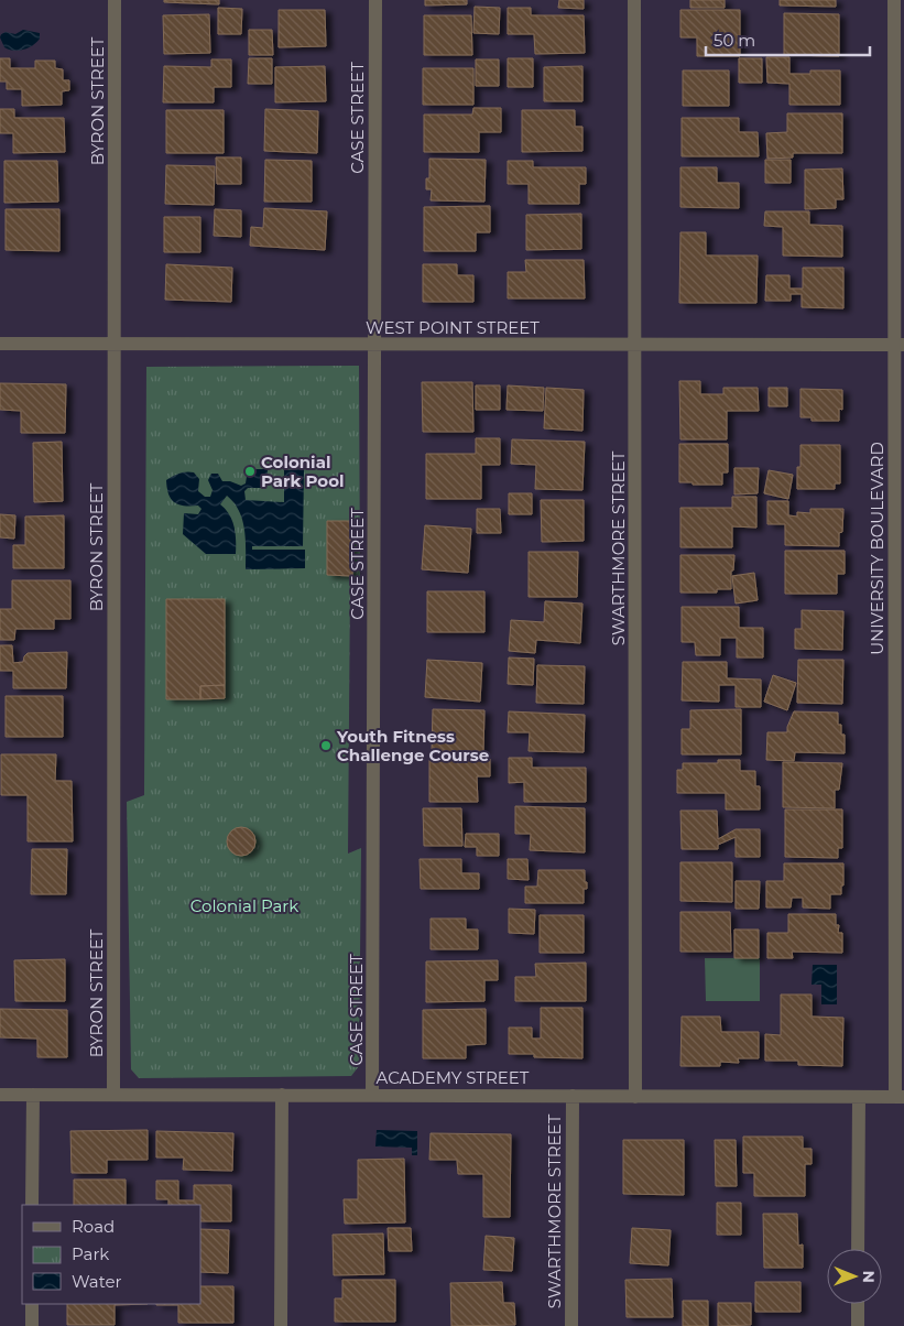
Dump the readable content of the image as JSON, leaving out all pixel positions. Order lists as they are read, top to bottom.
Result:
{
  "streets": {
    "street": [
      "BYRON STREET",
      "CASE STREET",
      "WEST POINT STREET",
      "SWARTHMORE STREET",
      "UNIVERSITY BOULEVARD",
      "ACADEMY STREET"
    ]
  },
  "crossings": [
    ["BYRON STREET", "WEST POINT STREET"],
    ["BYRON STREET", "ACADEMY STREET"],
    ["CASE STREET", "WEST POINT STREET"],
    ["CASE STREET", "ACADEMY STREET"],
    ["WEST POINT STREET", "SWARTHMORE STREET"],
    ["WEST POINT STREET", "UNIVERSITY BOULEVARD"],
    ["SWARTHMORE STREET", "ACADEMY STREET"],
    ["UNIVERSITY BOULEVARD", "ACADEMY STREET"]
  ],
  "parks": ["Colonial Park"],
  "places": ["Colonial Park Pool", "Youth Fitness Challenge Course"],
  "legend": ["Road", "Park", "Water"],
  "scale_bar": "50 m",
  "north": "right"
}
